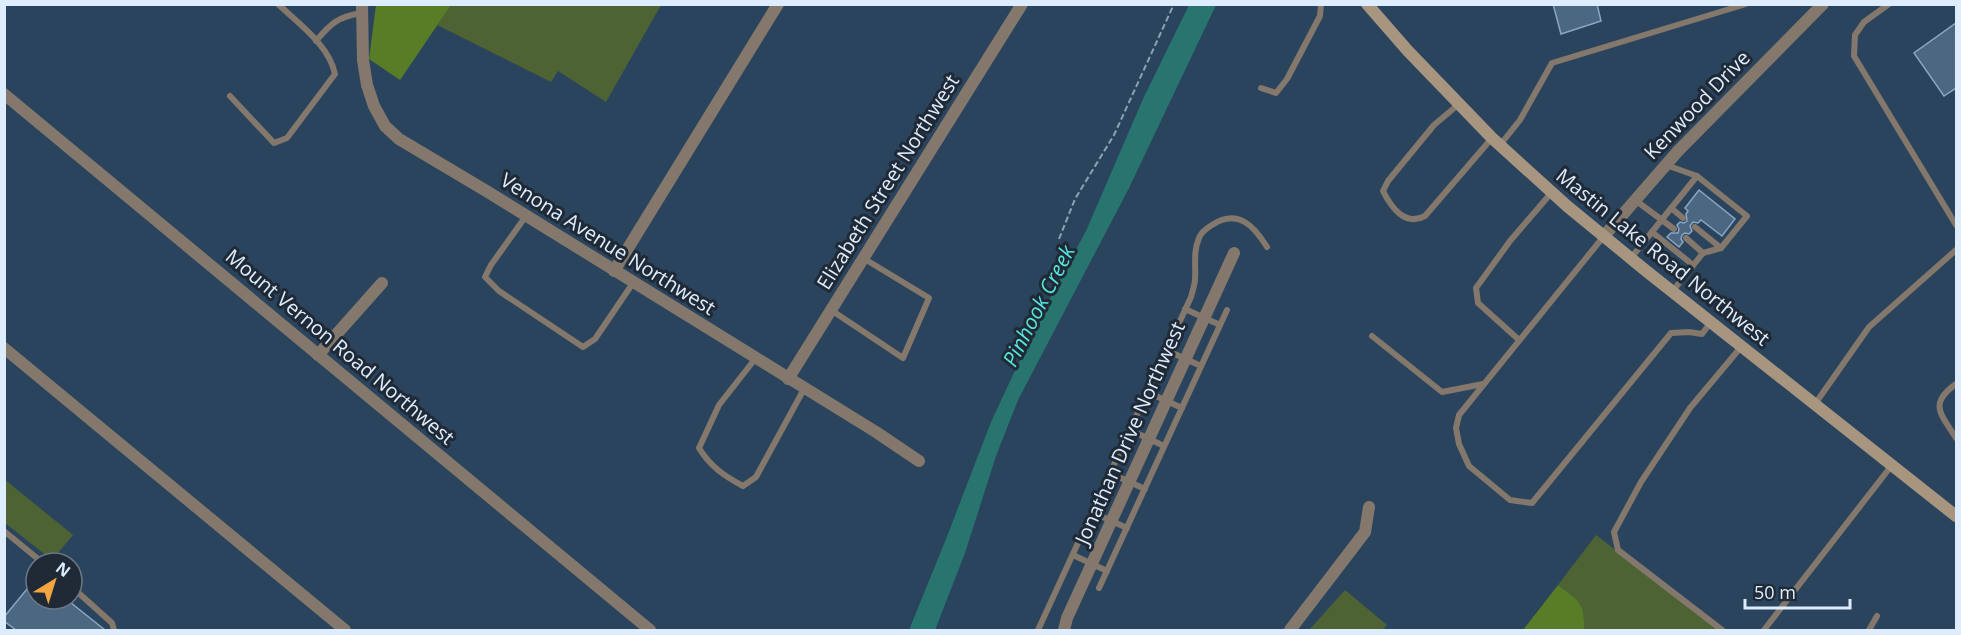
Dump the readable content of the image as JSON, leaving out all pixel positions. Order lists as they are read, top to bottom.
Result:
{
  "streets": {
    "street": [
      "Kenwood Drive",
      "Elizabeth Street Northwest",
      "Venona Avenue Northwest",
      "Mastin Lake Road Northwest",
      "Mount Vernon Road Northwest",
      "Jonathan Drive Northwest"
    ]
  },
  "crossings": [
    ["Kenwood Drive", "Mastin Lake Road Northwest"],
    ["Elizabeth Street Northwest", "Venona Avenue Northwest"]
  ],
  "water": ["Pinhook Creek"],
  "scale_bar": "50 m",
  "north": "top right"
}
